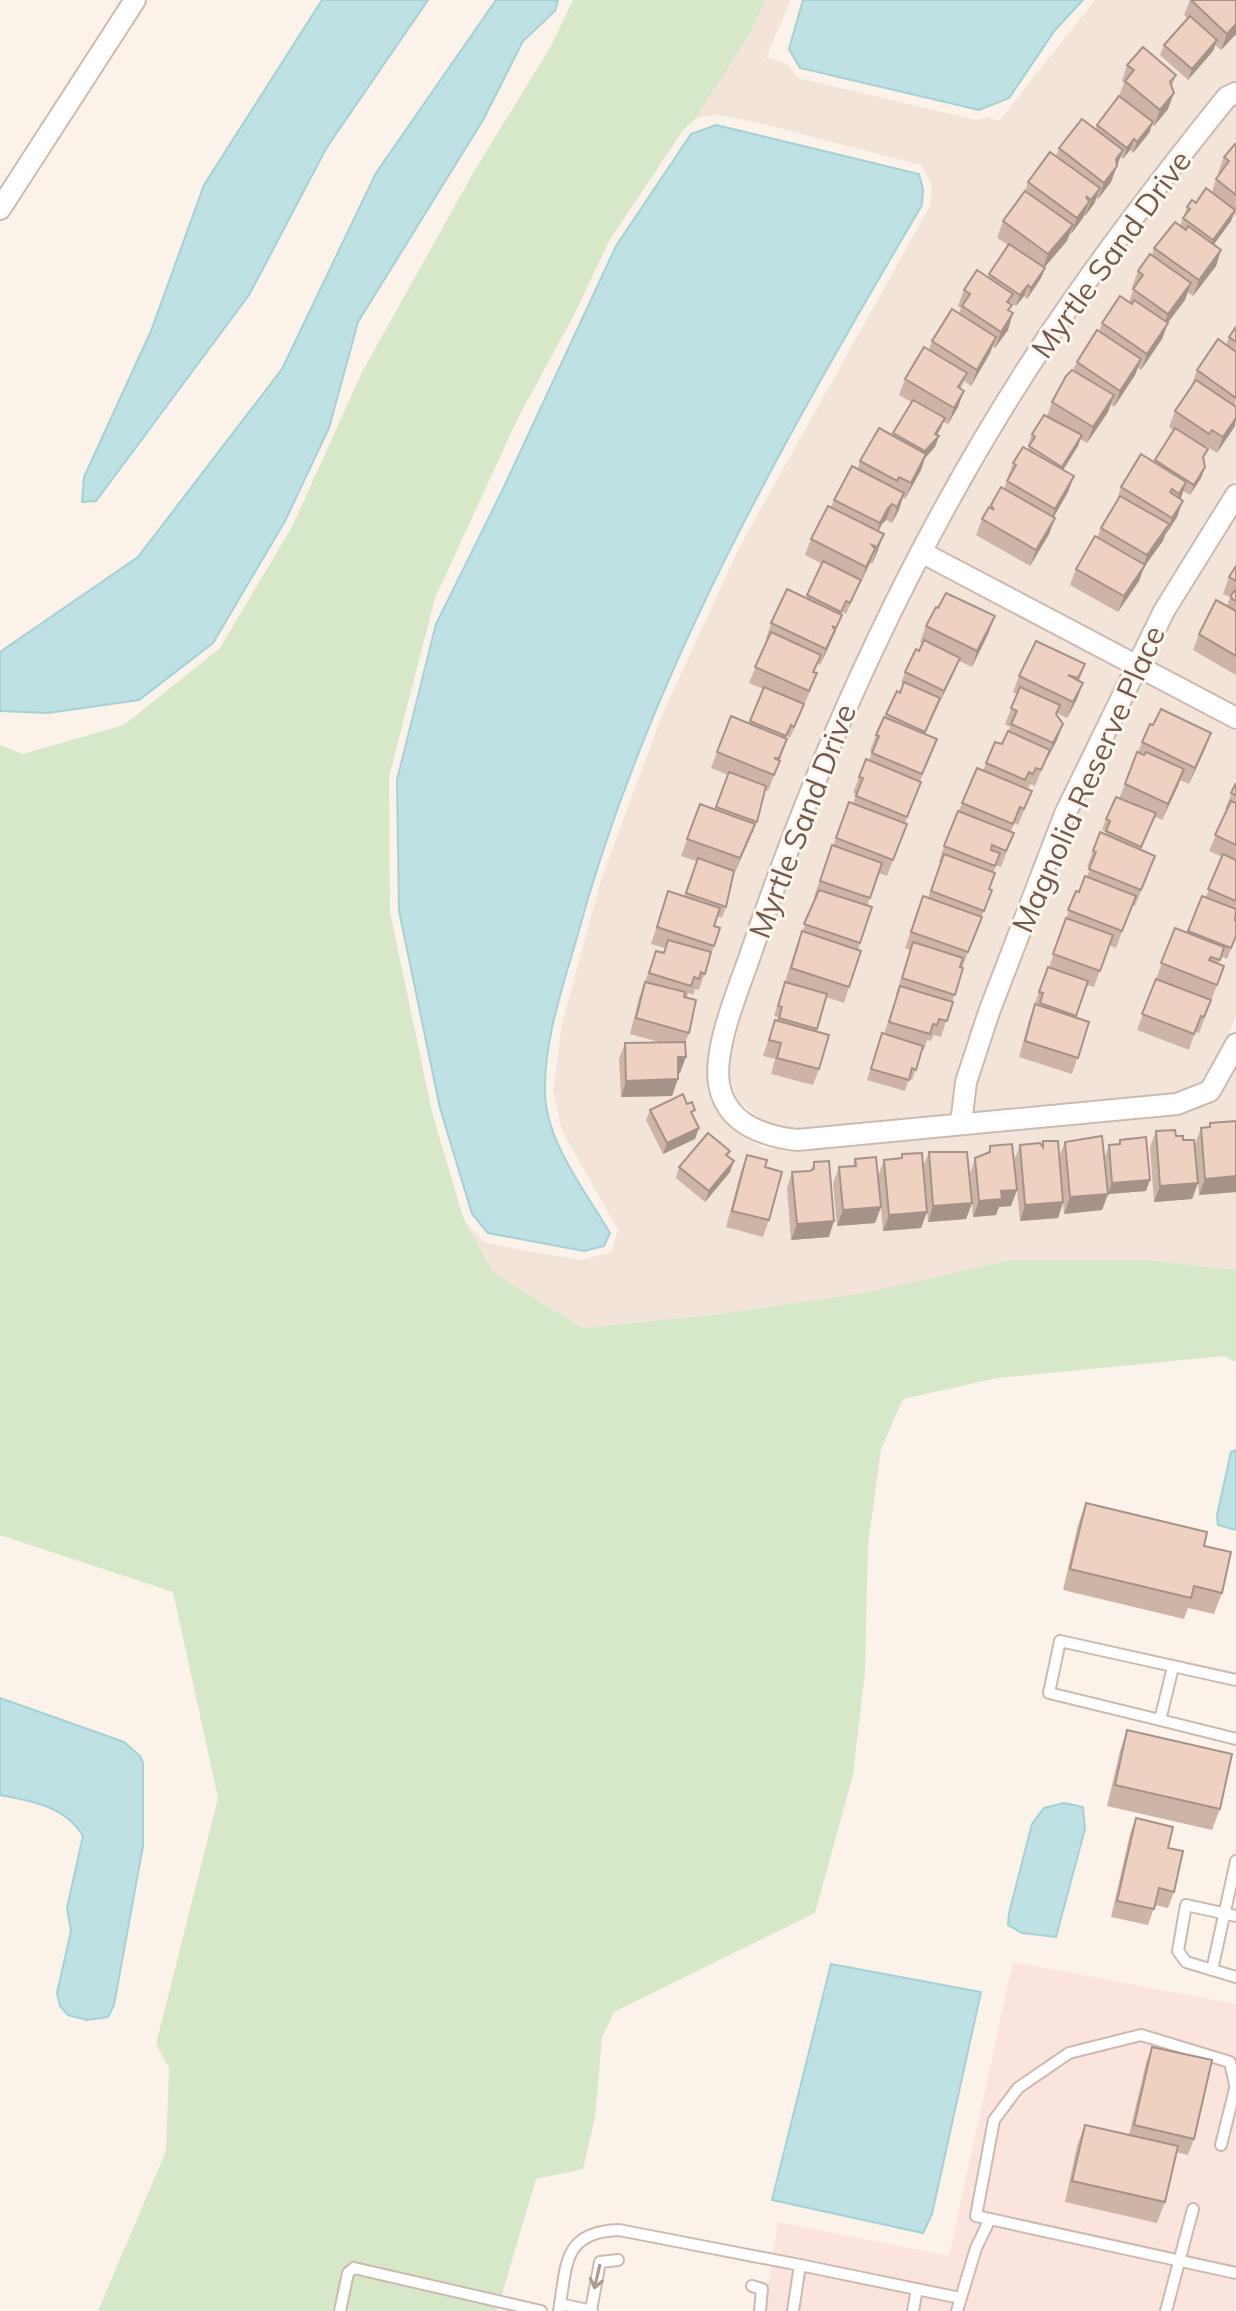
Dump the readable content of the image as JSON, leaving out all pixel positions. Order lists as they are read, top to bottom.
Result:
{
  "streets": {
    "street": ["Myrtle Sand Drive", "Magnolia Reserve Place"]
  },
  "crossings": [
    ["Myrtle Sand Drive", "Magnolia Reserve Place"]
  ]
}
